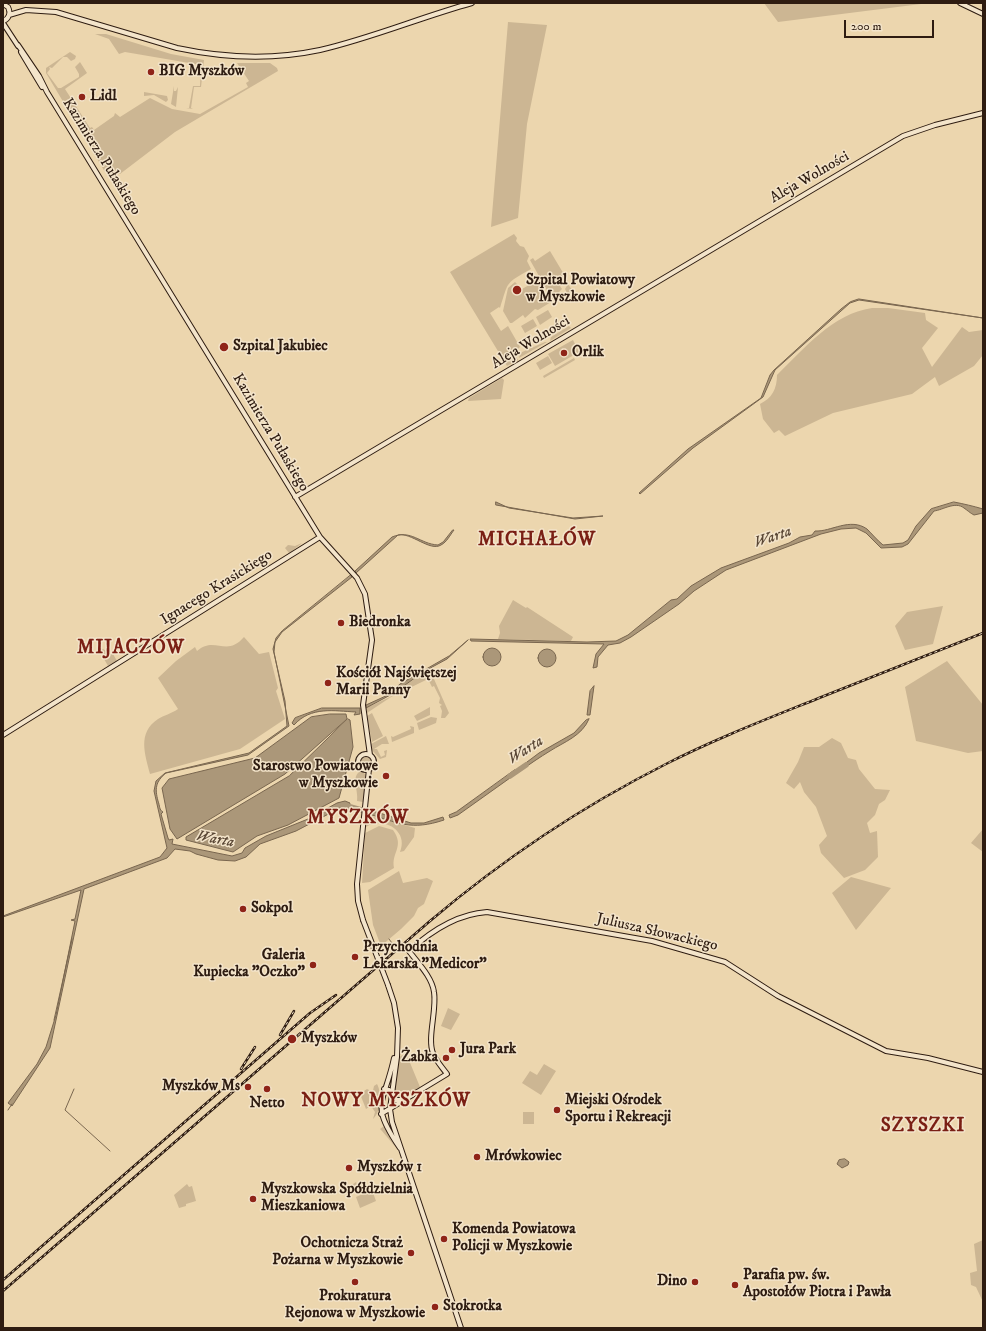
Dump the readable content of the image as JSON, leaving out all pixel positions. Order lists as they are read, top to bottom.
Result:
{
  "streets": {
    "main road": [
      "Kazimierza Pułaskiego",
      "Aleja Wolności",
      "Ignacego Krasickiego",
      "Juliusza Słowackiego"
    ]
  },
  "crossings": [
    ["Kazimierza Pułaskiego", "Aleja Wolności"],
    ["Kazimierza Pułaskiego", "Ignacego Krasickiego"]
  ],
  "districts": [
    "MICHAŁÓW",
    "MIJACZÓW",
    "MYSZKÓW",
    "NOWY MYSZKÓW",
    "SZYSZKI"
  ],
  "water": ["Warta"],
  "places": [
    "BIG Myszków",
    "Lidl",
    "Szpital Powiatowy w Myszkowie",
    "Szpital Jakubiec",
    "Orlik",
    "Biedronka",
    "Kościół Najświętszej Marii Panny",
    "Starostwo Powiatowe w Myszkowie",
    "Sokpol",
    "Przychodnia Lekarska \"Medicor\"",
    "Galeria Kupiecka \"Oczko\"",
    "Myszków",
    "Jura Park",
    "Żabka",
    "Myszków Ms",
    "Netto",
    "Miejski Ośrodek Sportu i Rekreacji",
    "Mrówkowiec",
    "Myszków 1",
    "Myszkowska Spółdzielnia Mieszkaniowa",
    "Komenda Powiatowa Policji w Myszkowie",
    "Ochotnicza Straż Pożarna w Myszkowie",
    "Prokuratura Rejonowa w Myszkowie",
    "Dino",
    "Parafia pw. św. Apostołów Piotra i Pawła",
    "Stokrotka"
  ],
  "scale_bar": "200 m"
}
